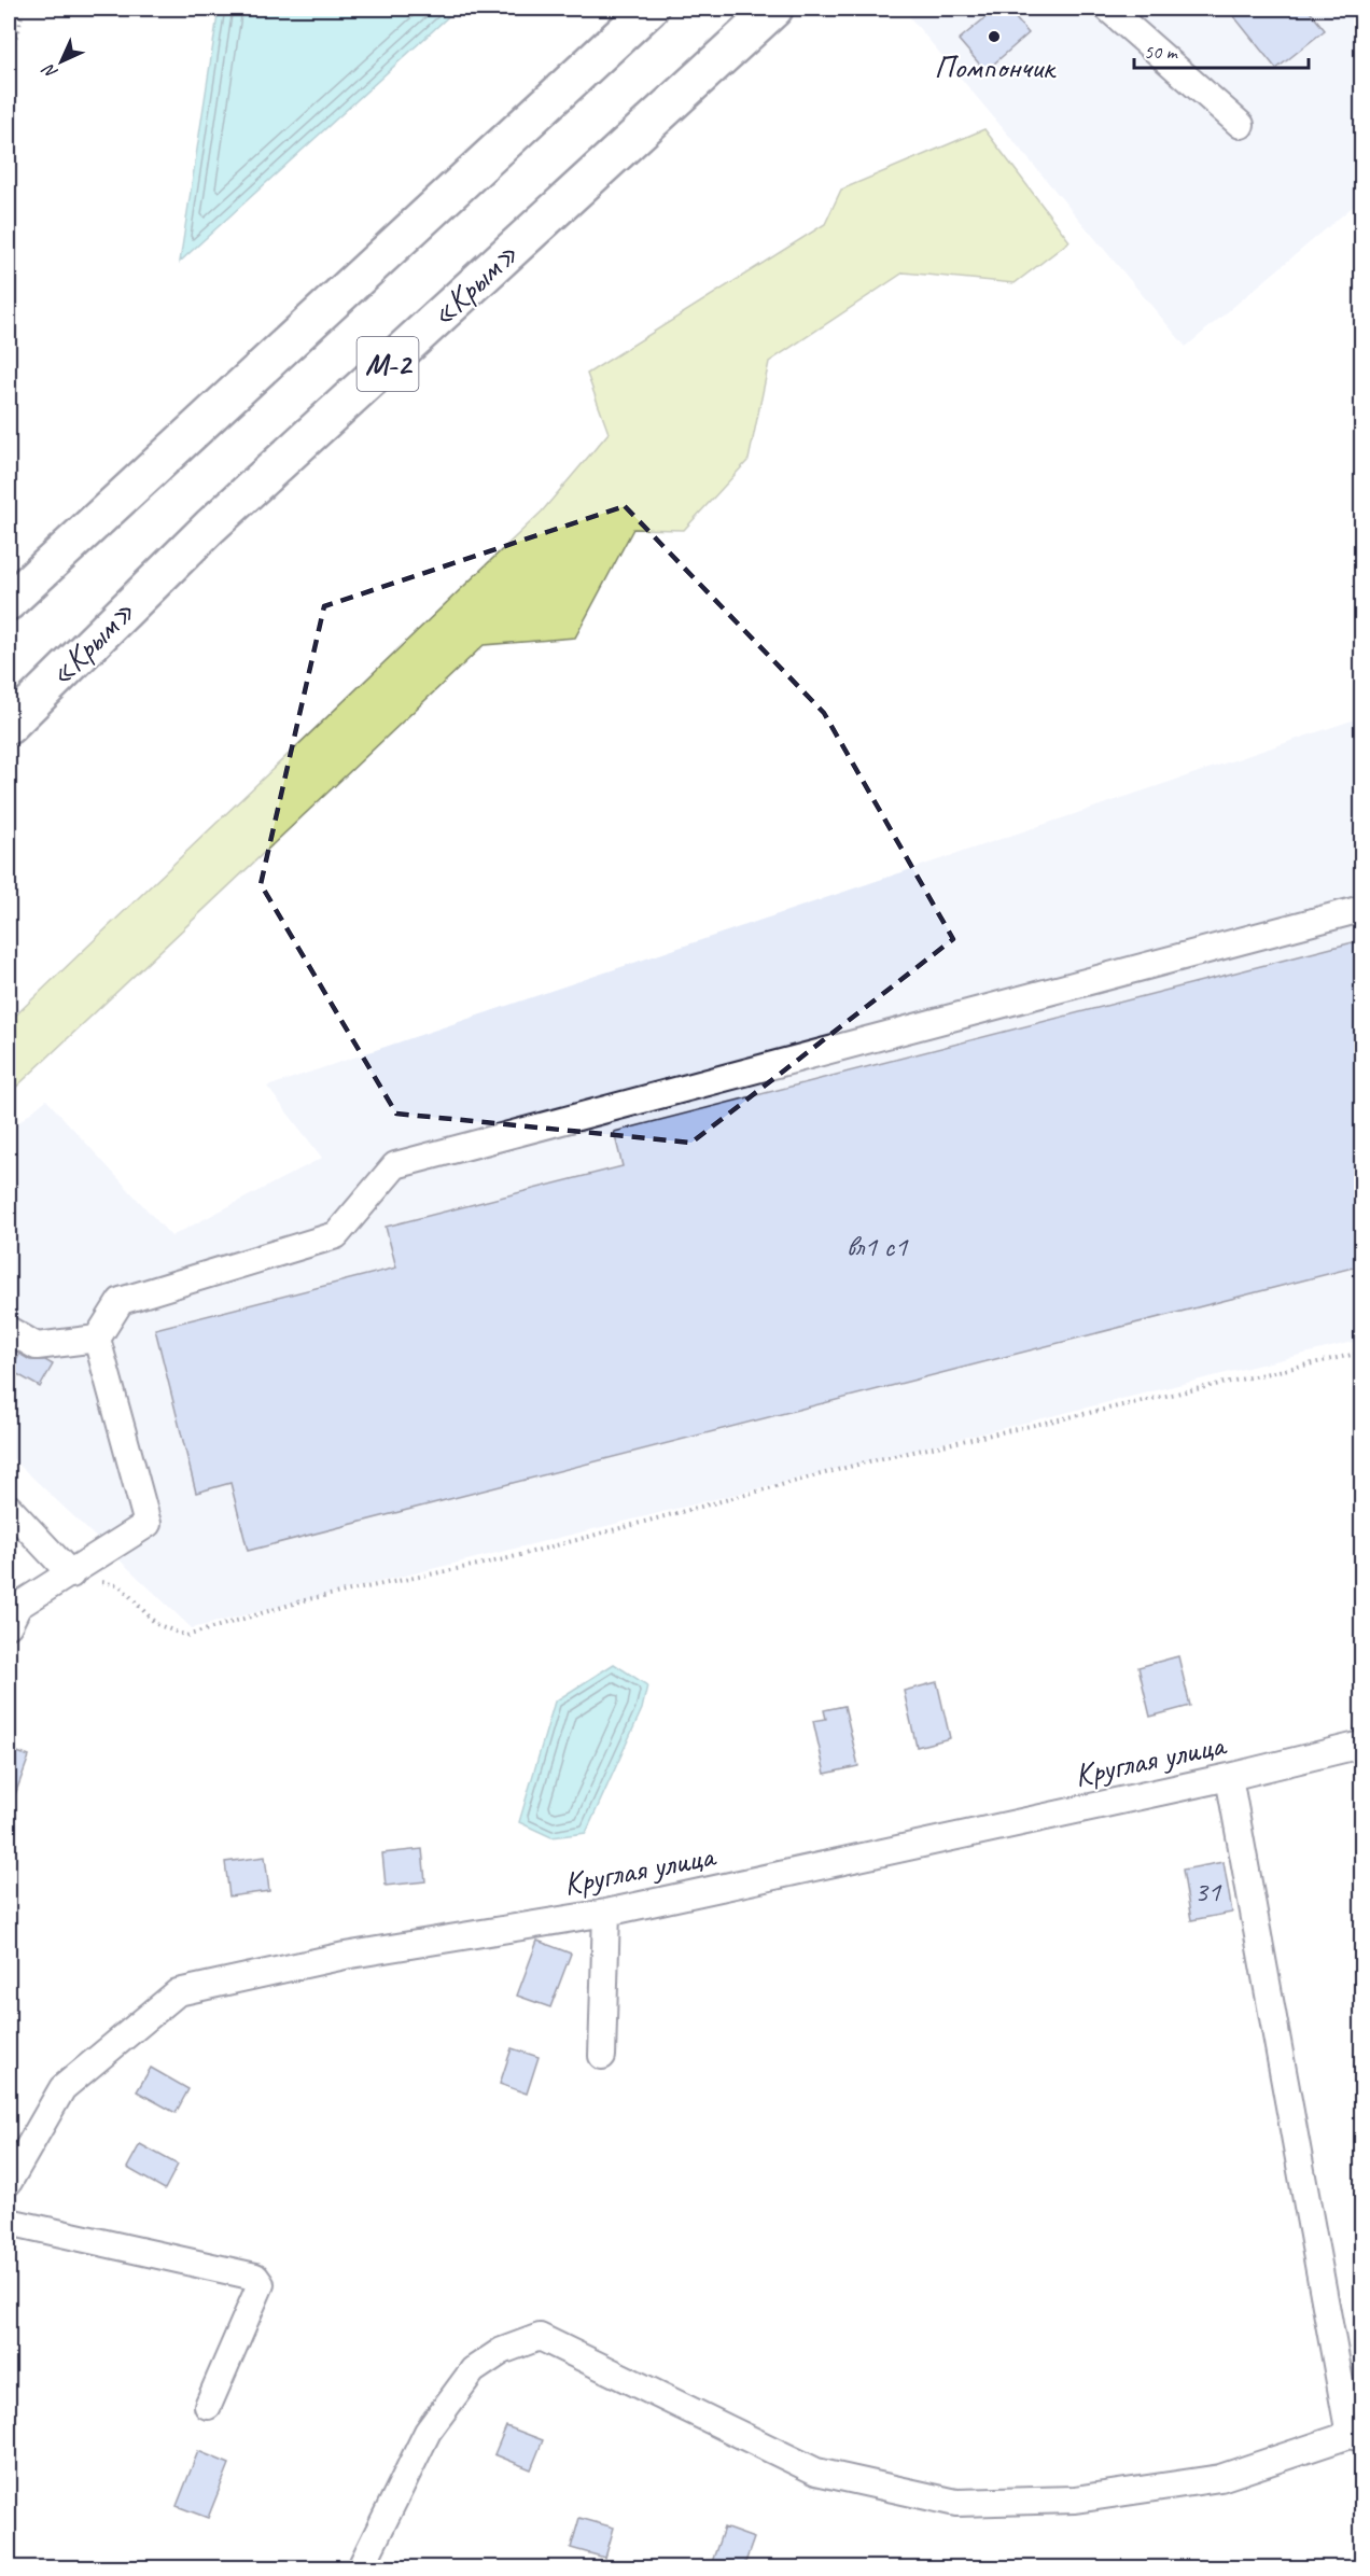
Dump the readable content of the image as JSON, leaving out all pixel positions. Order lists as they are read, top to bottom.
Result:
{
  "streets": {
    "highway": ["«Крым»", "М-2"],
    "street": ["Круглая улица"]
  },
  "places": ["Помпончик"],
  "house_numbers": ["вл1 с1", "31"],
  "scale_bar": "50 m",
  "north": "bottom left"
}
